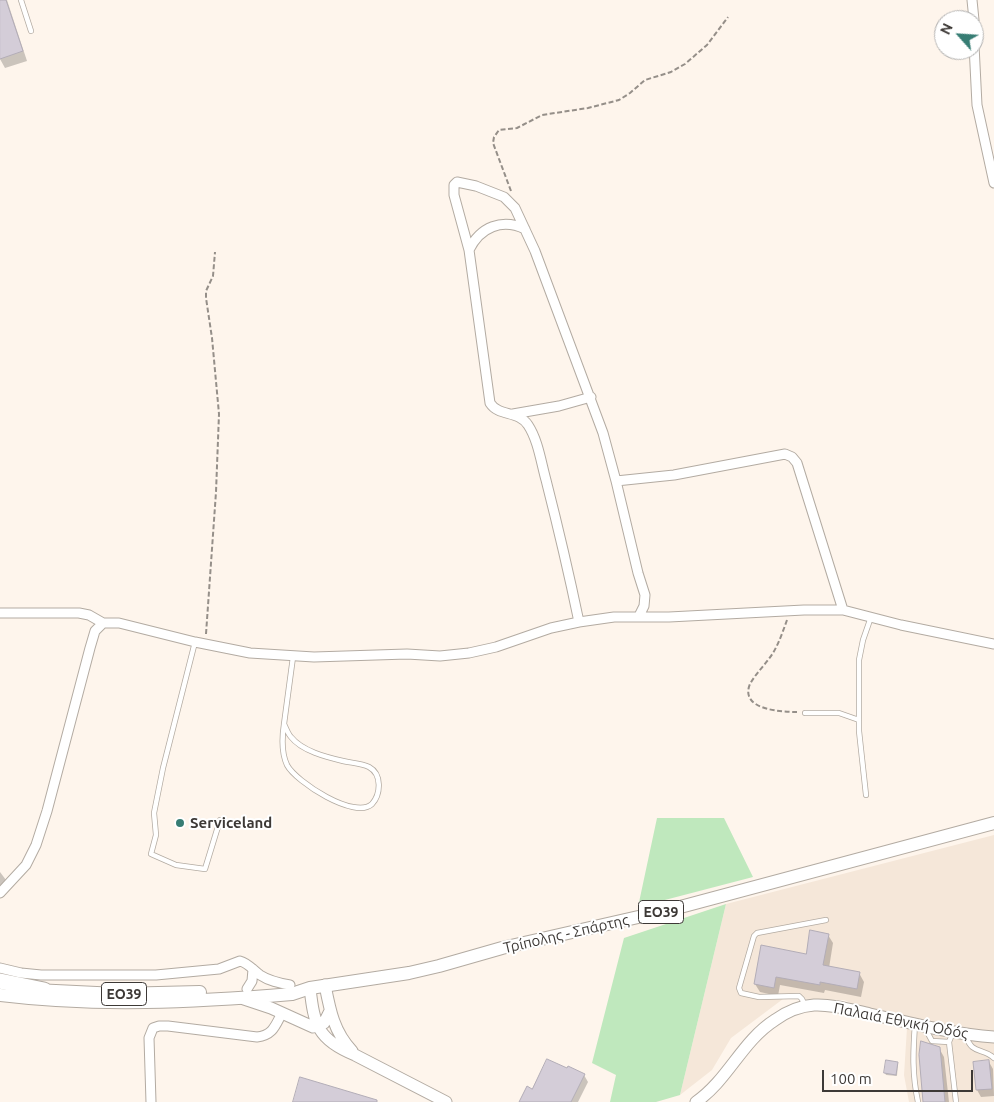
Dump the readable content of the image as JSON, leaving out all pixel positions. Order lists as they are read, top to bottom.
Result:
{
  "streets": {
    "main road": ["ΕΟ39", "Τρίπολης - Σπάρτης", "Παλαιά Εθνική Οδός"]
  },
  "places": ["Serviceland"],
  "scale_bar": "100 m",
  "north": "top left"
}
